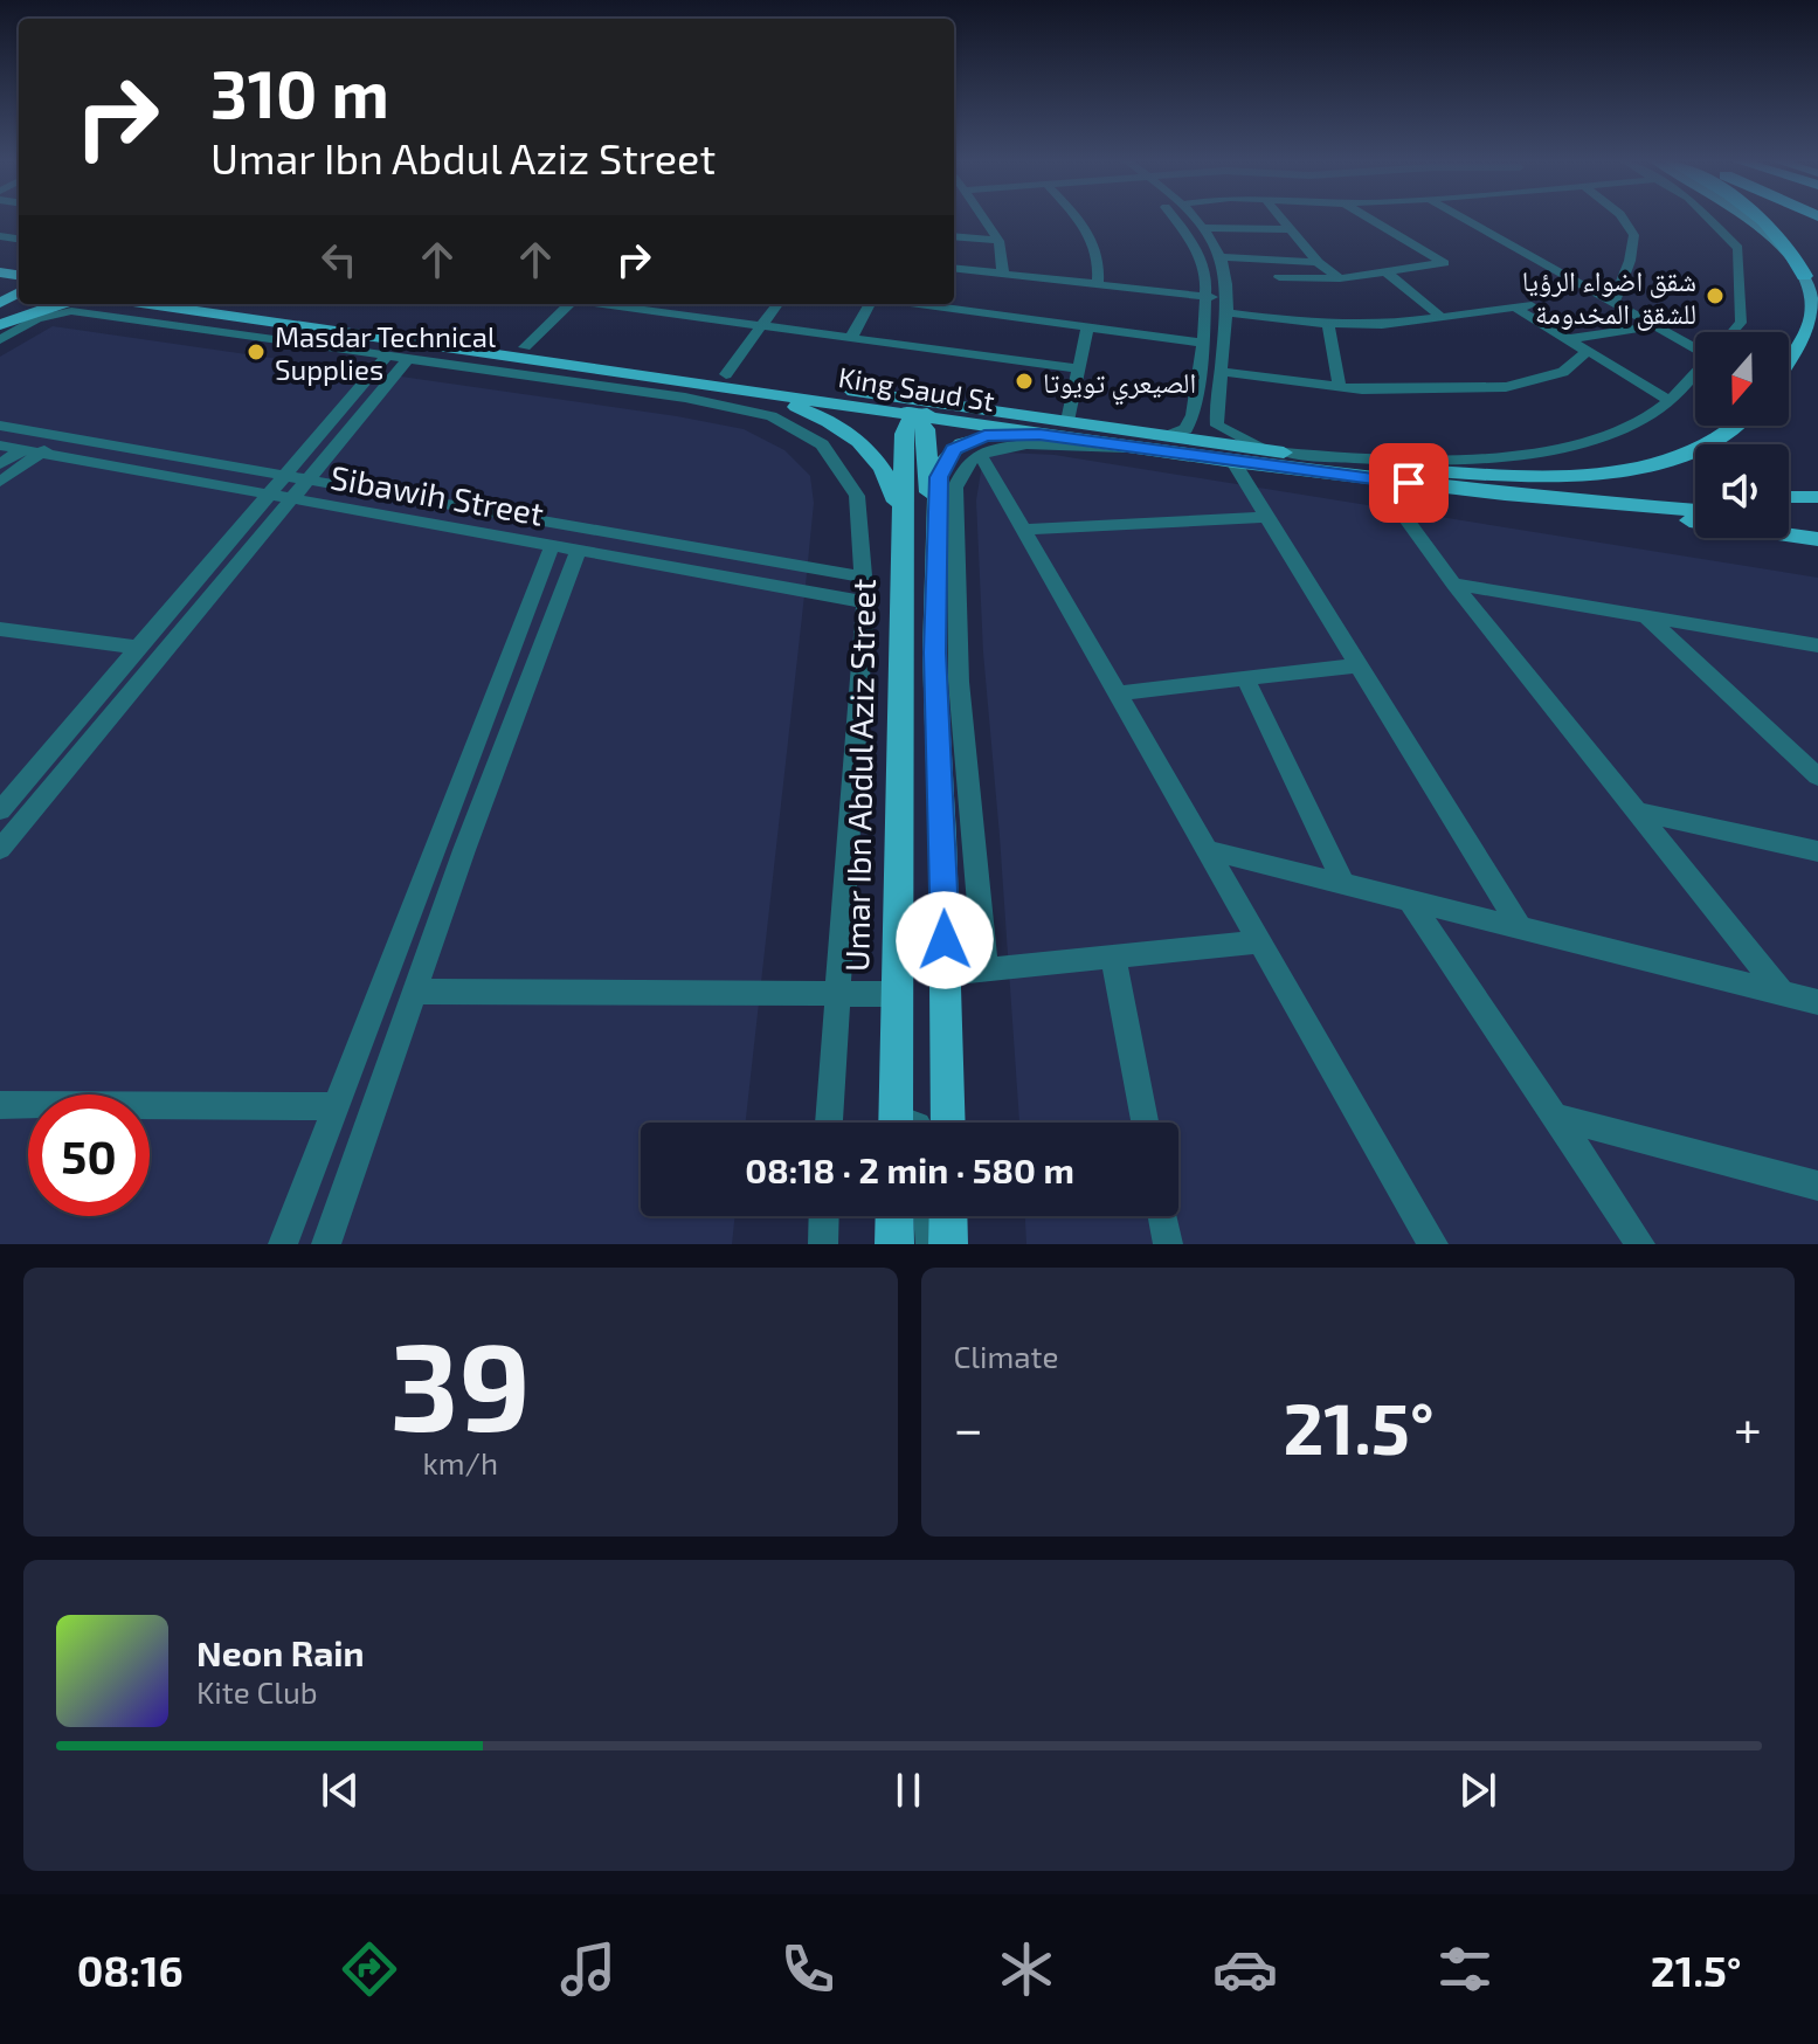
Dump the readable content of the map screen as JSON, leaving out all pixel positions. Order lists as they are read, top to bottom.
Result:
{
  "streets": {
    "main road": ["King Saud St", "Umar Ibn Abdul Aziz Street"],
    "street": ["Sibawih Street"]
  },
  "crossings": [
    ["King Saud St", "Umar Ibn Abdul Aziz Street"]
  ],
  "places": ["شقق اضواء الرؤيا للشقق المخدومة", "Masdar Technical Supplies", "الصيعري تويوتا"],
  "north": "bottom",
  "page": {
    "turn": ["310 m", "Umar Ibn Abdul Aziz Street"],
    "limit": "50",
    "trip": "08:18 · 2 min · 580 m",
    "tile": [
      ["39", "km/h"],
      "Climate"
    ],
    "heat": ["−", "21.5°", "+"],
    "song": ["Neon Rain", "Kite Club"],
    "tabs": ["08:16", "21.5°"]
  }
}
